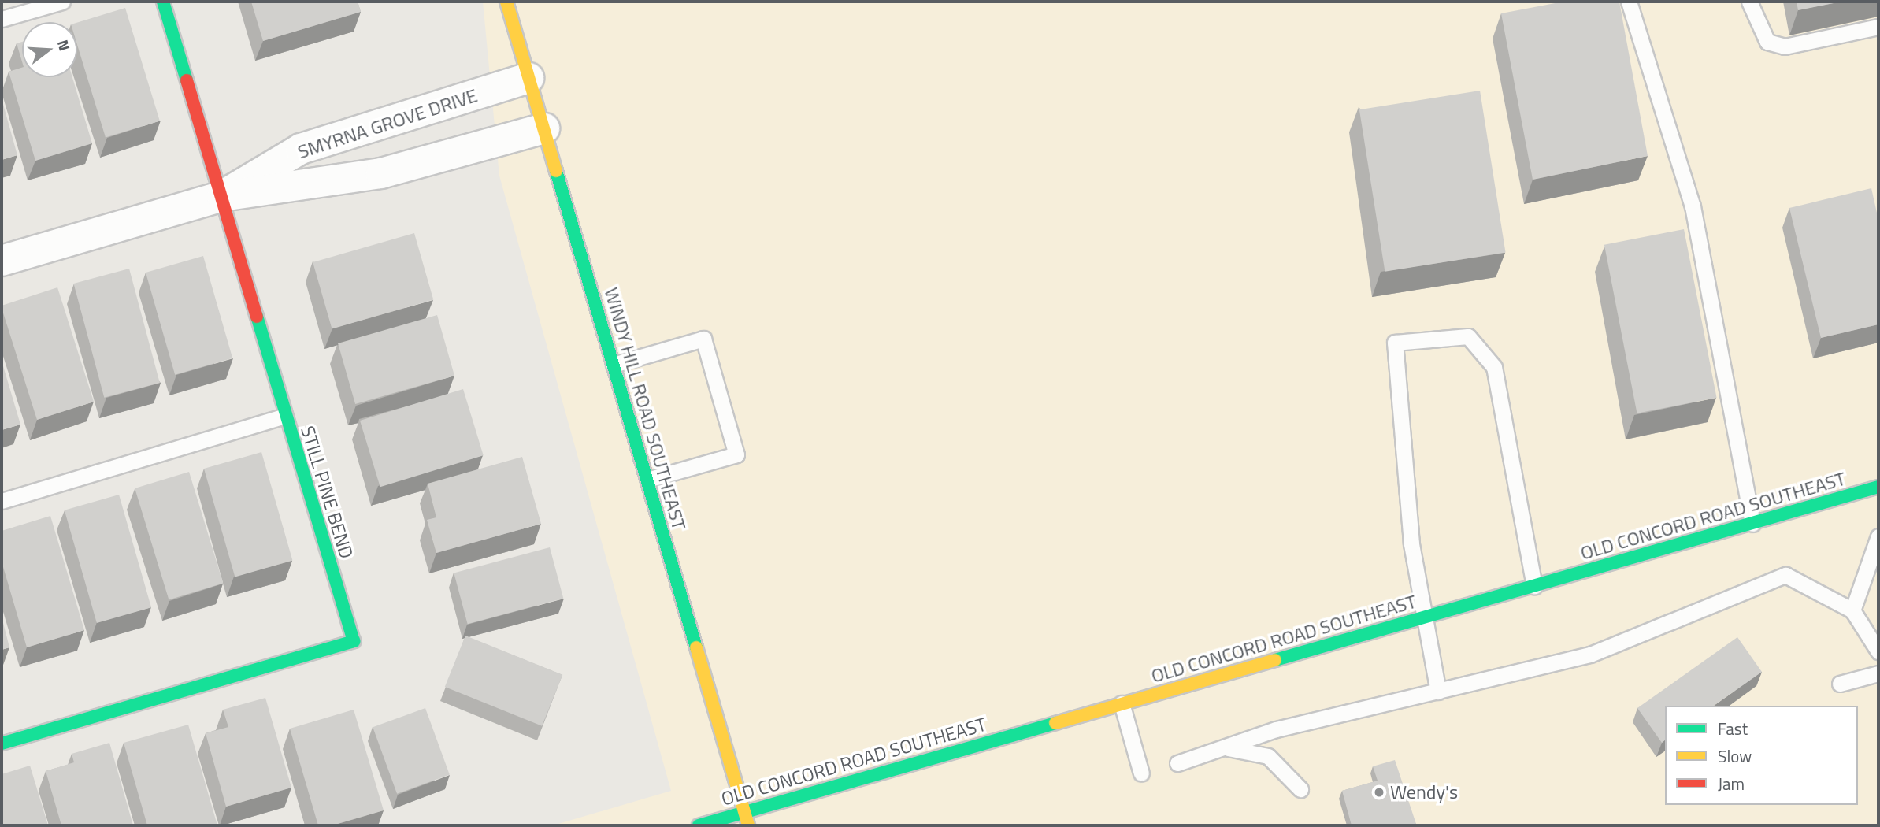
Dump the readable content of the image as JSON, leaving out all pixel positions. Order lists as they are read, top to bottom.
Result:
{
  "streets": {
    "street": [
      "SMYRNA GROVE DRIVE",
      "WINDY HILL ROAD SOUTHEAST",
      "STILL PINE BEND",
      "OLD CONCORD ROAD SOUTHEAST"
    ]
  },
  "crossings": [
    ["SMYRNA GROVE DRIVE", "WINDY HILL ROAD SOUTHEAST"],
    ["SMYRNA GROVE DRIVE", "STILL PINE BEND"],
    ["WINDY HILL ROAD SOUTHEAST", "OLD CONCORD ROAD SOUTHEAST"]
  ],
  "places": ["Wendy's"],
  "legend": ["Fast", "Slow", "Jam"],
  "north": "right"
}
